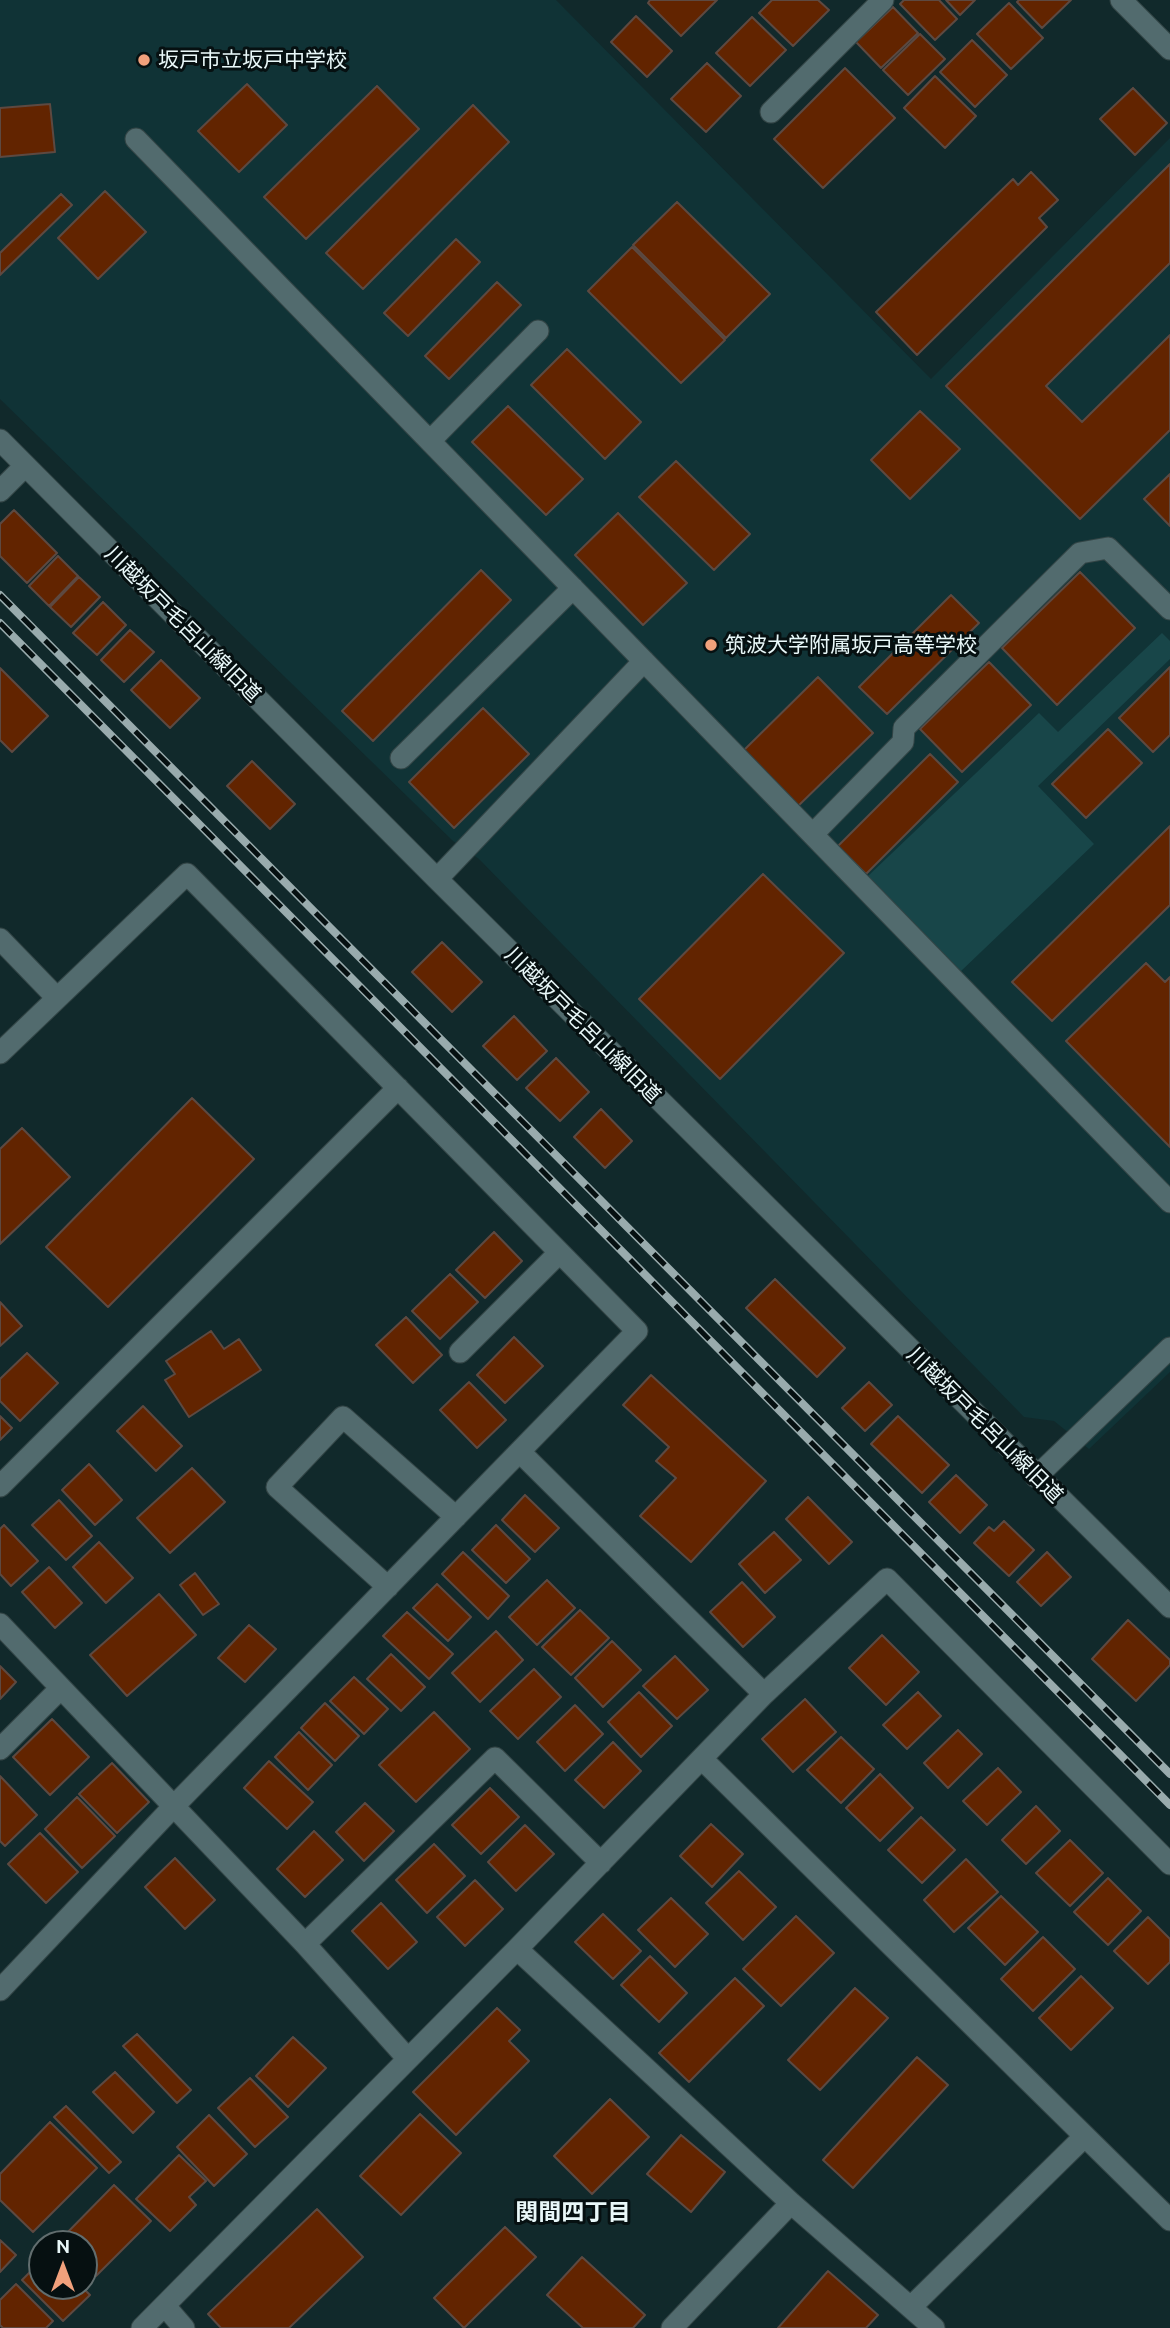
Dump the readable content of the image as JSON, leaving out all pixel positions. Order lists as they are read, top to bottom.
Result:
{
  "streets": {
    "street": ["川越坂戸毛呂山線旧道"]
  },
  "districts": ["関間四丁目"],
  "places": ["坂戸市立坂戸中学校", "筑波大学附属坂戸高等学校"],
  "north": "top"
}
